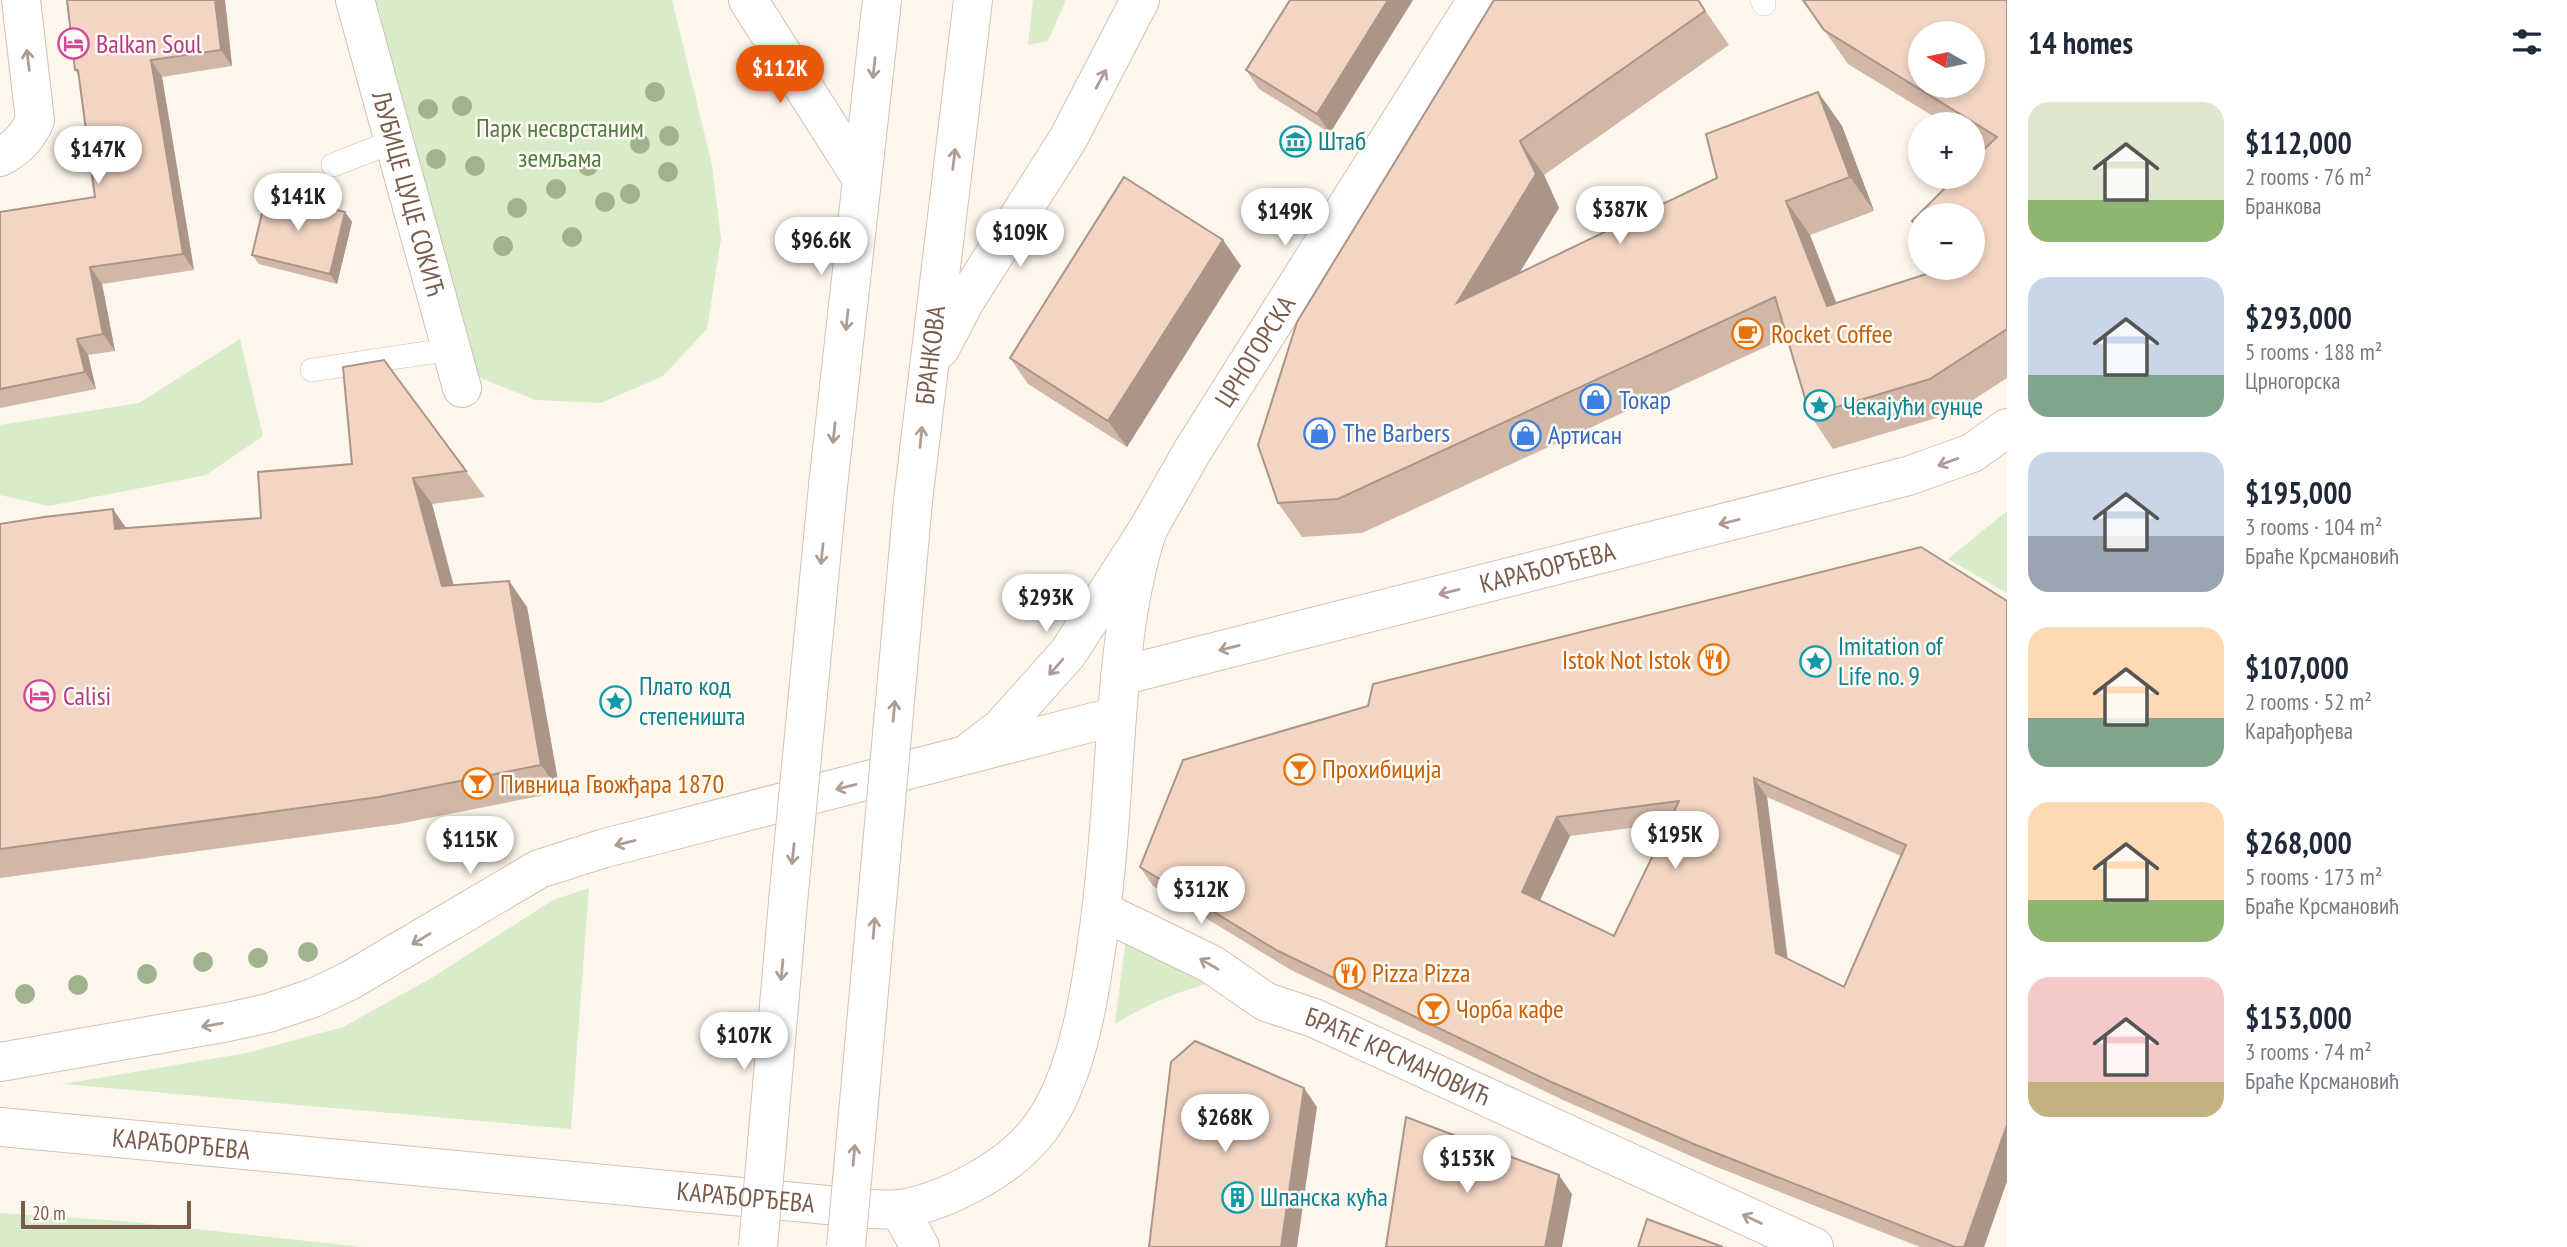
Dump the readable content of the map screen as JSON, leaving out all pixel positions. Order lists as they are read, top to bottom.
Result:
{
  "streets": {
    "main road": [
      "ЉУБИЦЕ ЦУЦЕ СОКИЋ",
      "ЦРНОГОРСКА",
      "БРАНКОВА",
      "КАРАЂОРЂЕВА",
      "БРАЋЕ КРСМАНОВИЋ"
    ]
  },
  "crossings": [
    ["ЦРНОГОРСКА", "КАРАЂОРЂЕВА"],
    ["КАРАЂОРЂЕВА", "БРАЋЕ КРСМАНОВИЋ"]
  ],
  "one_way": ["КАРАЂОРЂЕВА", "БРАЋЕ КРСМАНОВИЋ"],
  "parks": ["Парк несврстаним земљама"],
  "places": {
    "hotel": ["Balkan Soul", "Calisi"],
    "museum": ["Штаб"],
    "cafe": ["Rocket Coffee"],
    "shop": ["Токар", "The Barbers", "Артисан"],
    "place": ["Чекајући сунце", "Imitation of Life no. 9", "Плато код степеништа"],
    "restaurant": ["Istok Not Istok", "Pizza Pizza"],
    "bar": ["Прохибиција", "Пивница Гвожђара 1870", "Чорба кафе"],
    "building": ["Шпанска кућа"]
  },
  "scale_bar": "20 m",
  "north": "left",
  "page": {
    "heading": "14 homes",
    "map_buttons": ["+", "−"],
    "price": [
      "$112K",
      "$147K",
      "$141K",
      "$387K",
      "$149K",
      "$109K",
      "$96.6K",
      "$293K",
      "$195K",
      "$115K",
      "$312K",
      "$107K",
      "$268K",
      "$153K"
    ],
    "list": [
      {
        "name": "$112,000",
        "note": "2 rooms · 76 m² · Бранкова"
      },
      {
        "name": "$293,000",
        "note": "5 rooms · 188 m² · Црногорска"
      },
      {
        "name": "$195,000",
        "note": "3 rooms · 104 m² · Браће Крсмановић"
      },
      {
        "name": "$107,000",
        "note": "2 rooms · 52 m² · Карађорђева"
      },
      {
        "name": "$268,000",
        "note": "5 rooms · 173 m² · Браће Крсмановић"
      },
      {
        "name": "$153,000",
        "note": "3 rooms · 74 m² · Браће Крсмановић"
      }
    ],
    "scale": "20 m"
  }
}
